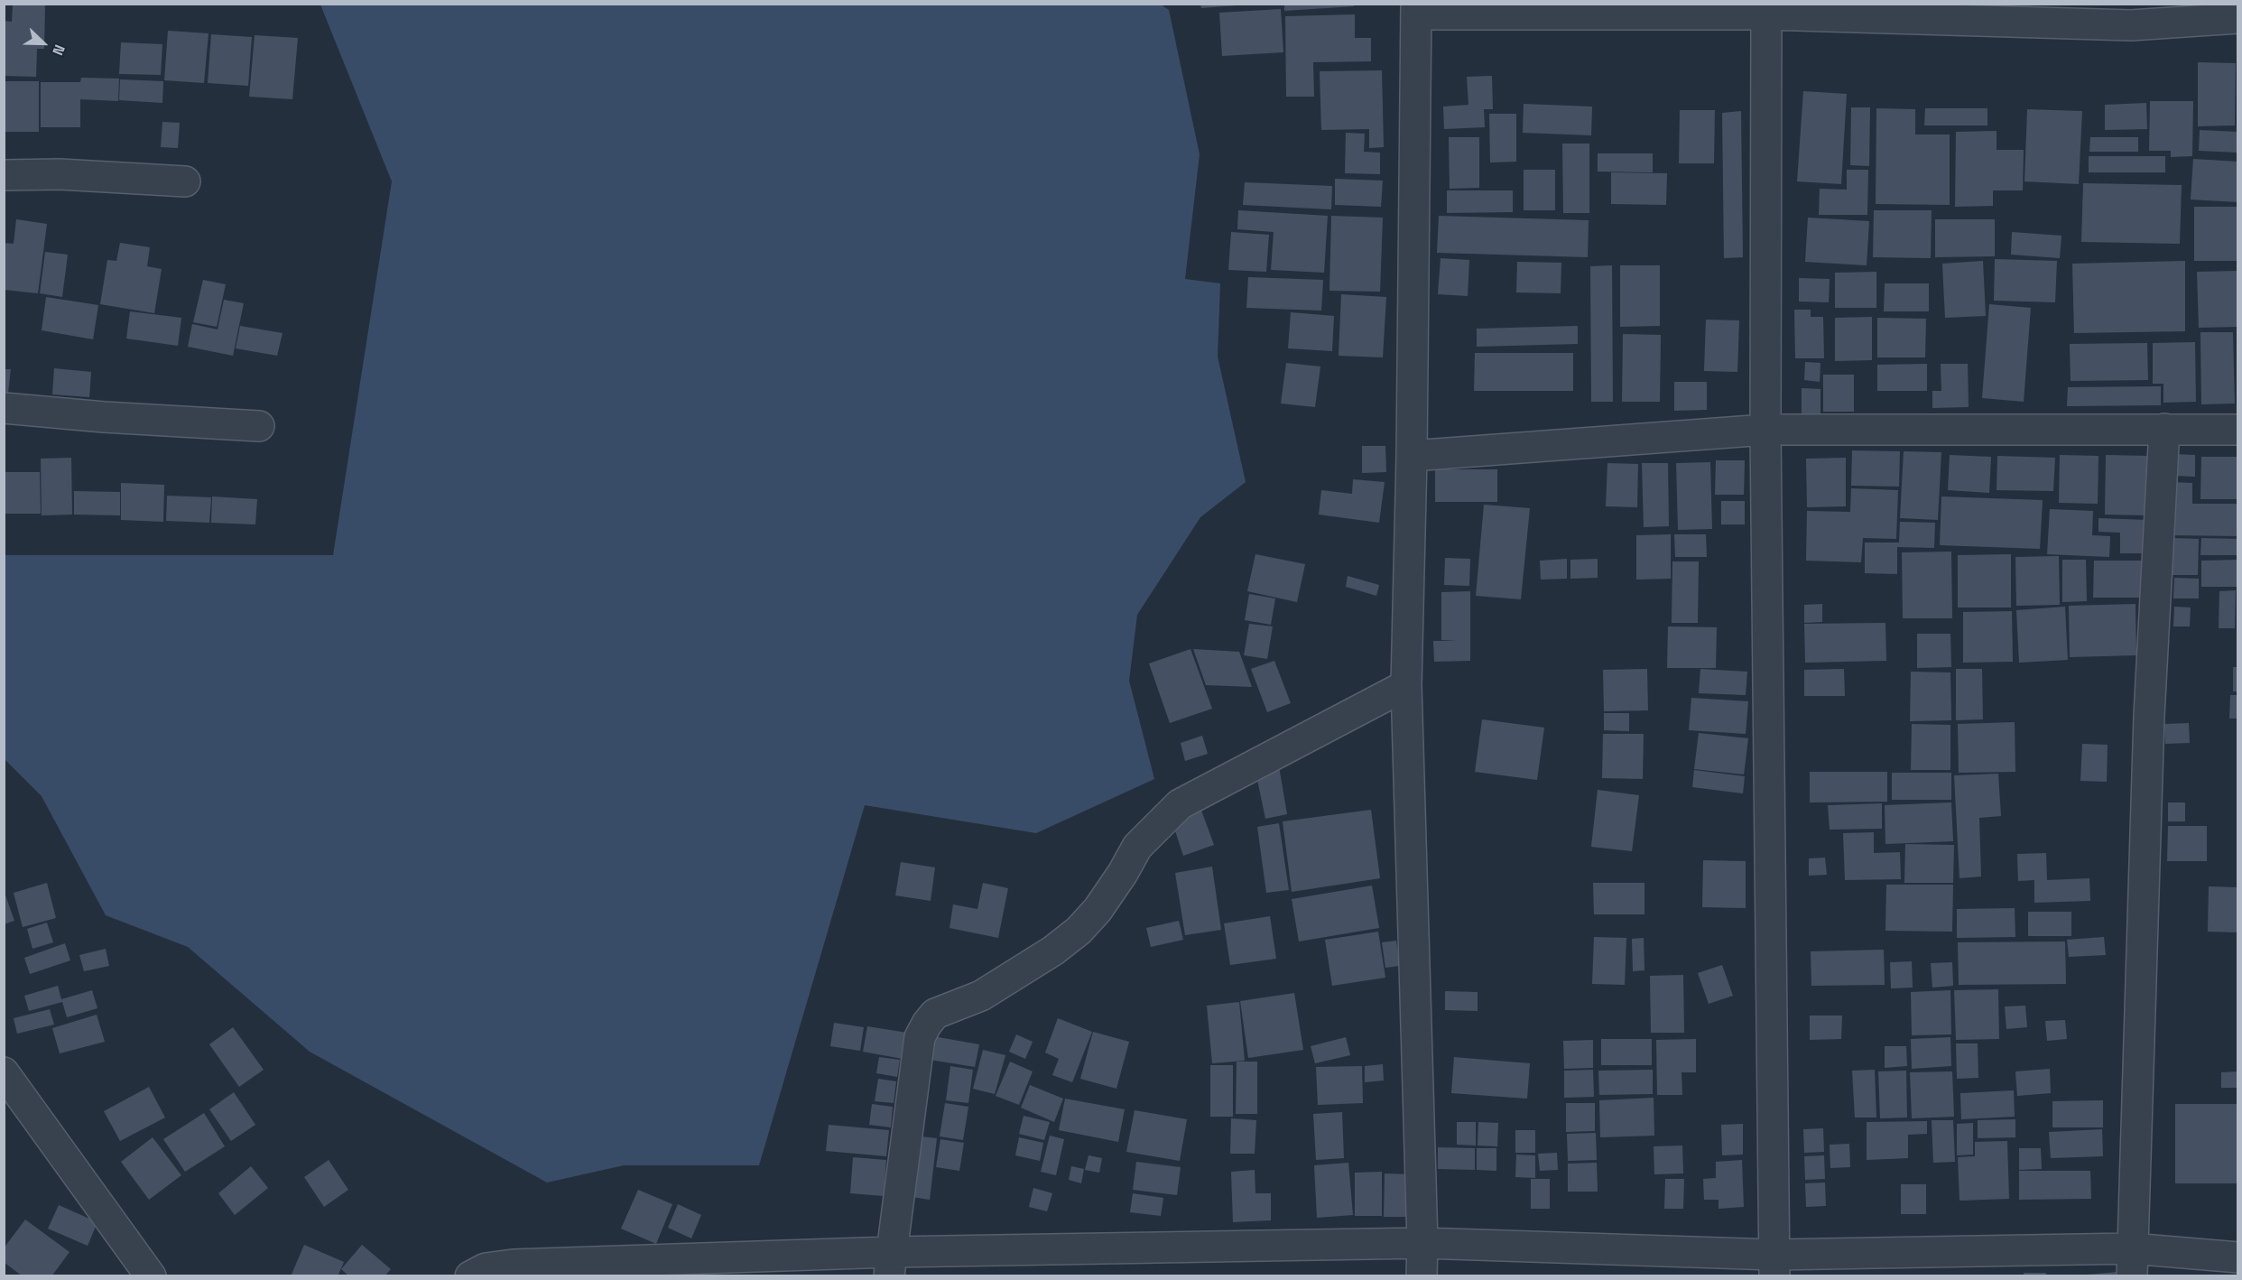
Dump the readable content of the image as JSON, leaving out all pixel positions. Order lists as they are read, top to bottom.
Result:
{
  "north": "bottom right"
}
